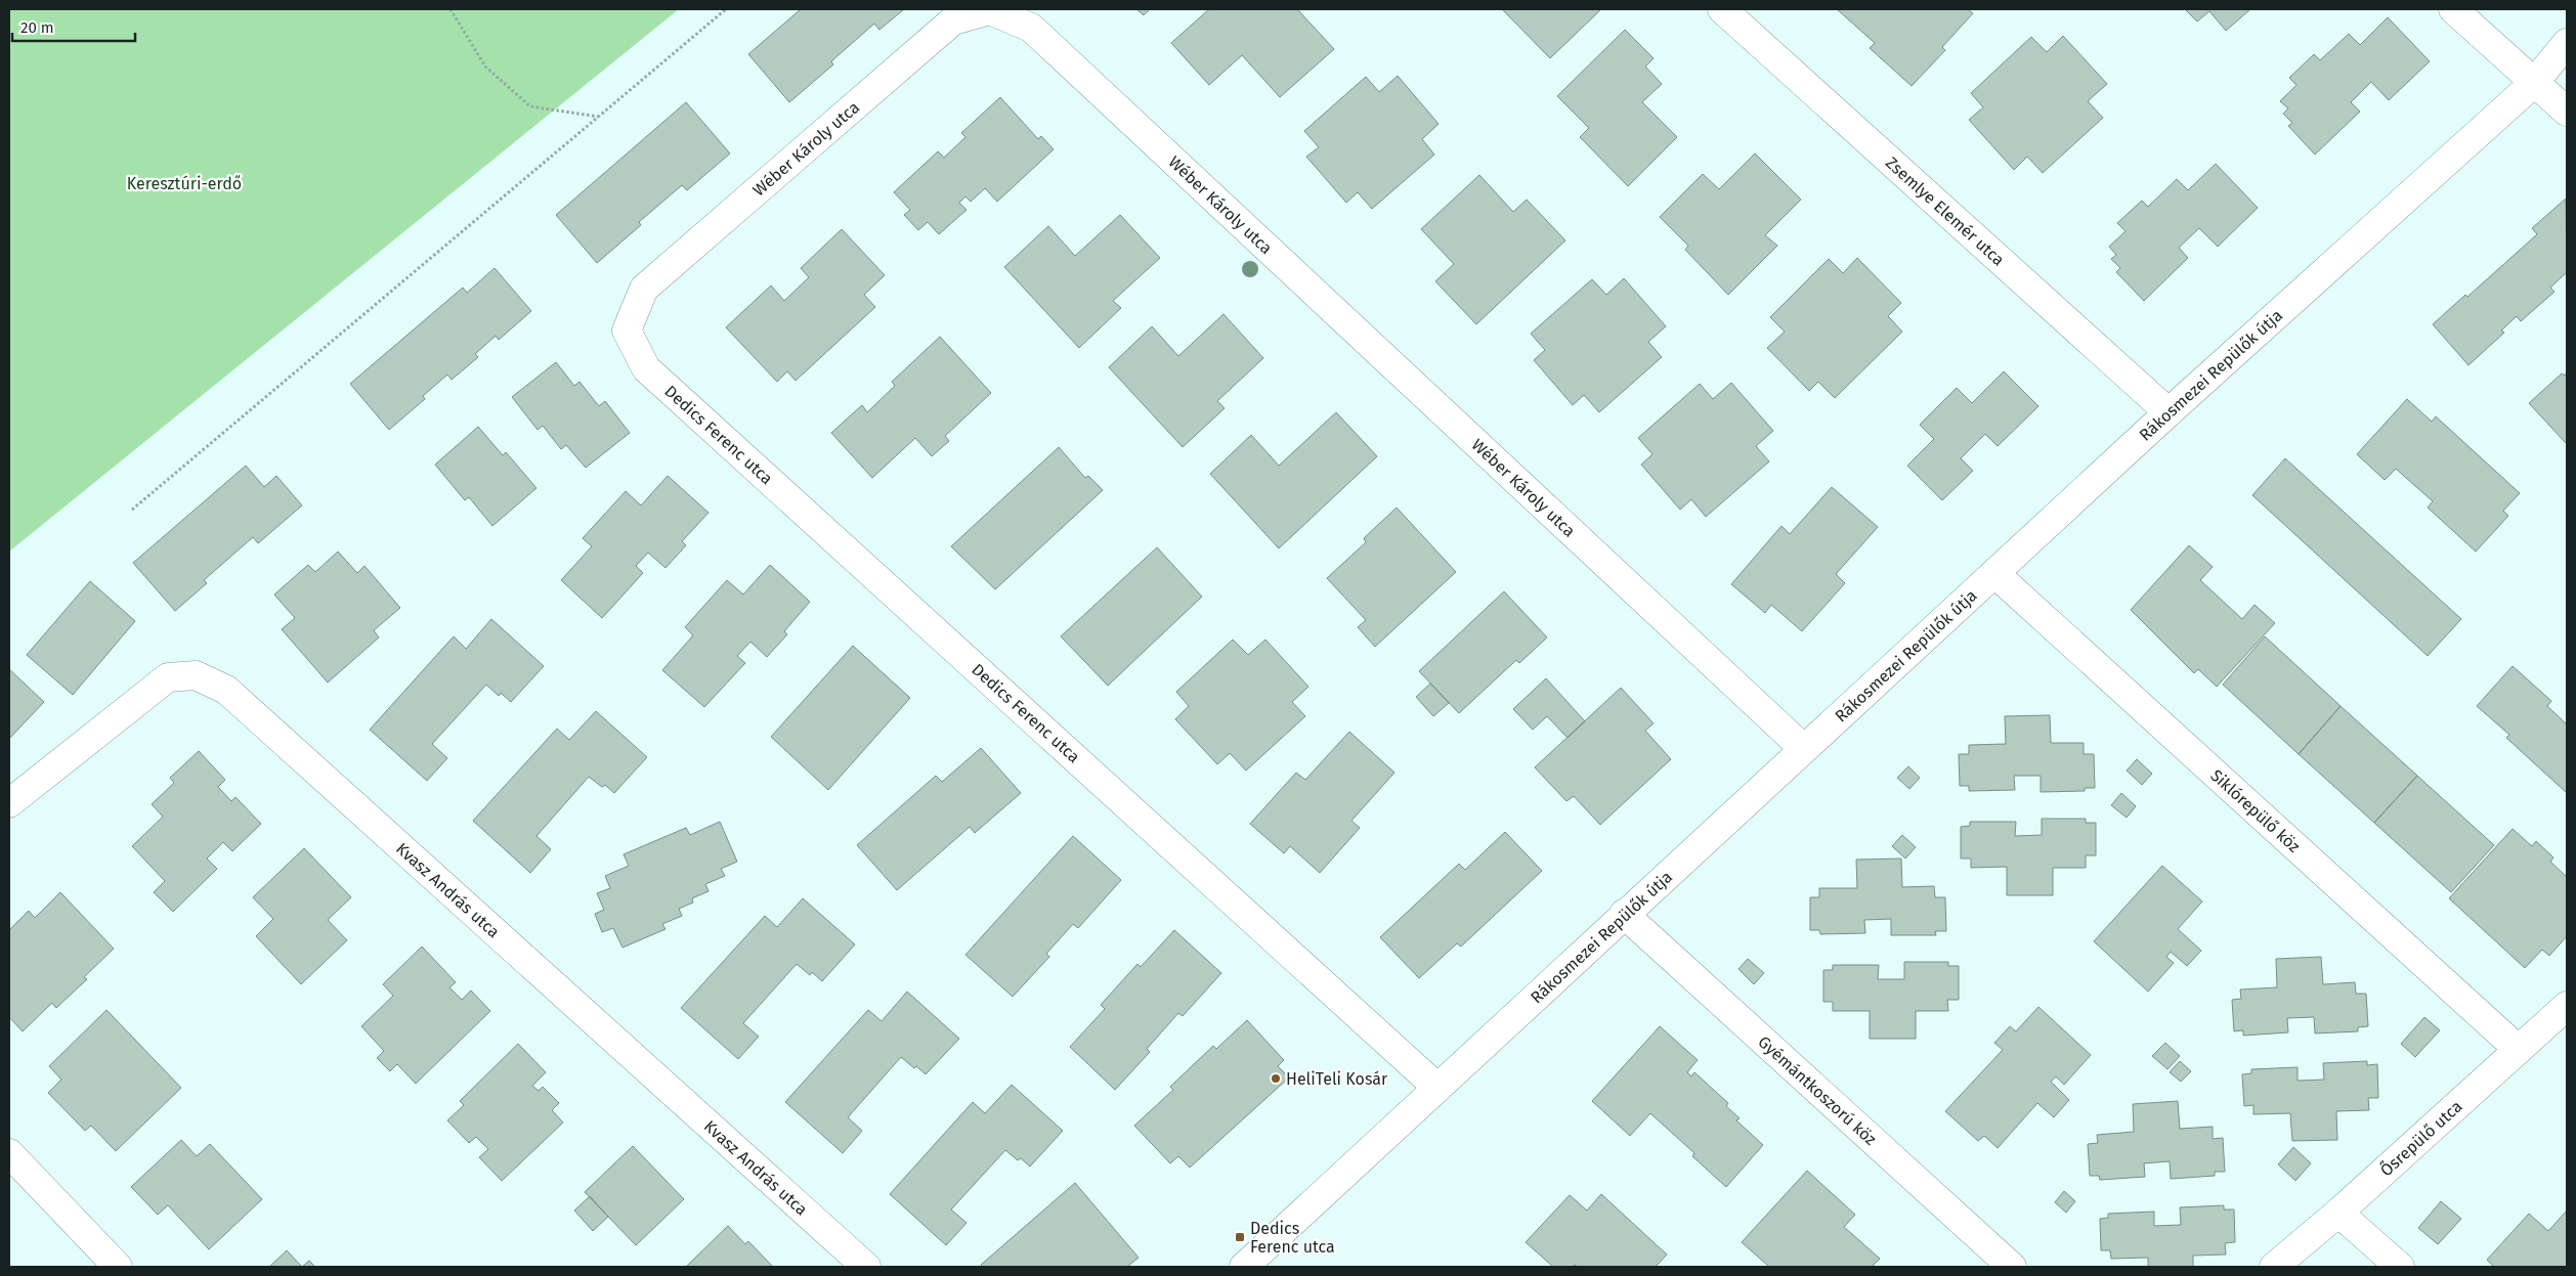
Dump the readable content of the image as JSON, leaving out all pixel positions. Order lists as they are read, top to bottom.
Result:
{
  "streets": {
    "street": [
      "Wéber Károly utca",
      "Zsemlye Elemér utca",
      "Rákosmezei Repülők útja",
      "Dedics Ferenc utca",
      "Siklórepülő köz",
      "Kvasz András utca",
      "Gyémántkoszorú köz",
      "Ősrepülő utca"
    ]
  },
  "crossings": [
    ["Wéber Károly utca", "Rákosmezei Repülők útja"],
    ["Wéber Károly utca", "Dedics Ferenc utca"],
    ["Zsemlye Elemér utca", "Rákosmezei Repülők útja"],
    ["Rákosmezei Repülők útja", "Dedics Ferenc utca"],
    ["Rákosmezei Repülők útja", "Siklórepülő köz"],
    ["Rákosmezei Repülők útja", "Gyémántkoszorú köz"],
    ["Siklórepülő köz", "Ősrepülő utca"]
  ],
  "parks": ["Keresztúri-erdő"],
  "places": {
    "other": ["HeliTeli Kosár"],
    "transit": ["Dedics Ferenc utca"]
  },
  "scale_bar": "20 m"
}
